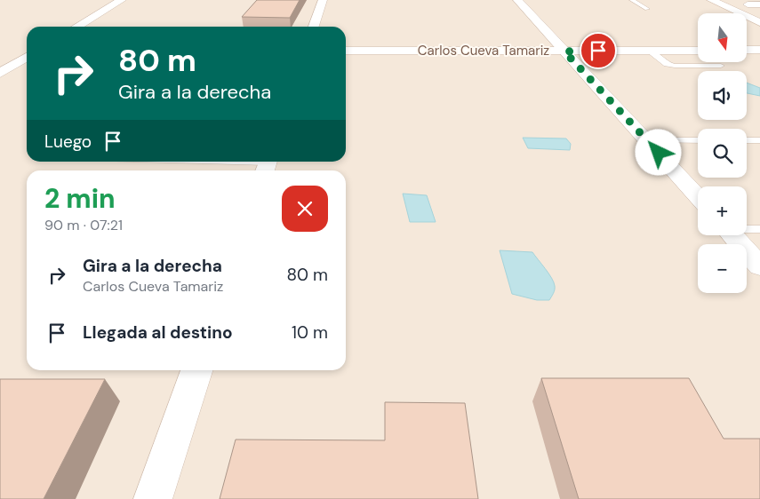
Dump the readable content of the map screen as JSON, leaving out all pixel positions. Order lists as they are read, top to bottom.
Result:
{
  "streets": {
    "street": ["Carlos Cueva Tamariz"]
  },
  "north": "bottom",
  "page": {
    "map_buttons": ["+", "−"],
    "turn": ["80 m", "Gira a la derecha"],
    "then": "Luego",
    "heading": ["2 min", "90 m · 07:21"],
    "list": [
      {
        "name": "Gira a la derecha",
        "note": "Carlos Cueva Tamariz",
        "value": "80 m"
      },
      {
        "name": "Llegada al destino",
        "value": "10 m"
      }
    ]
  }
}
